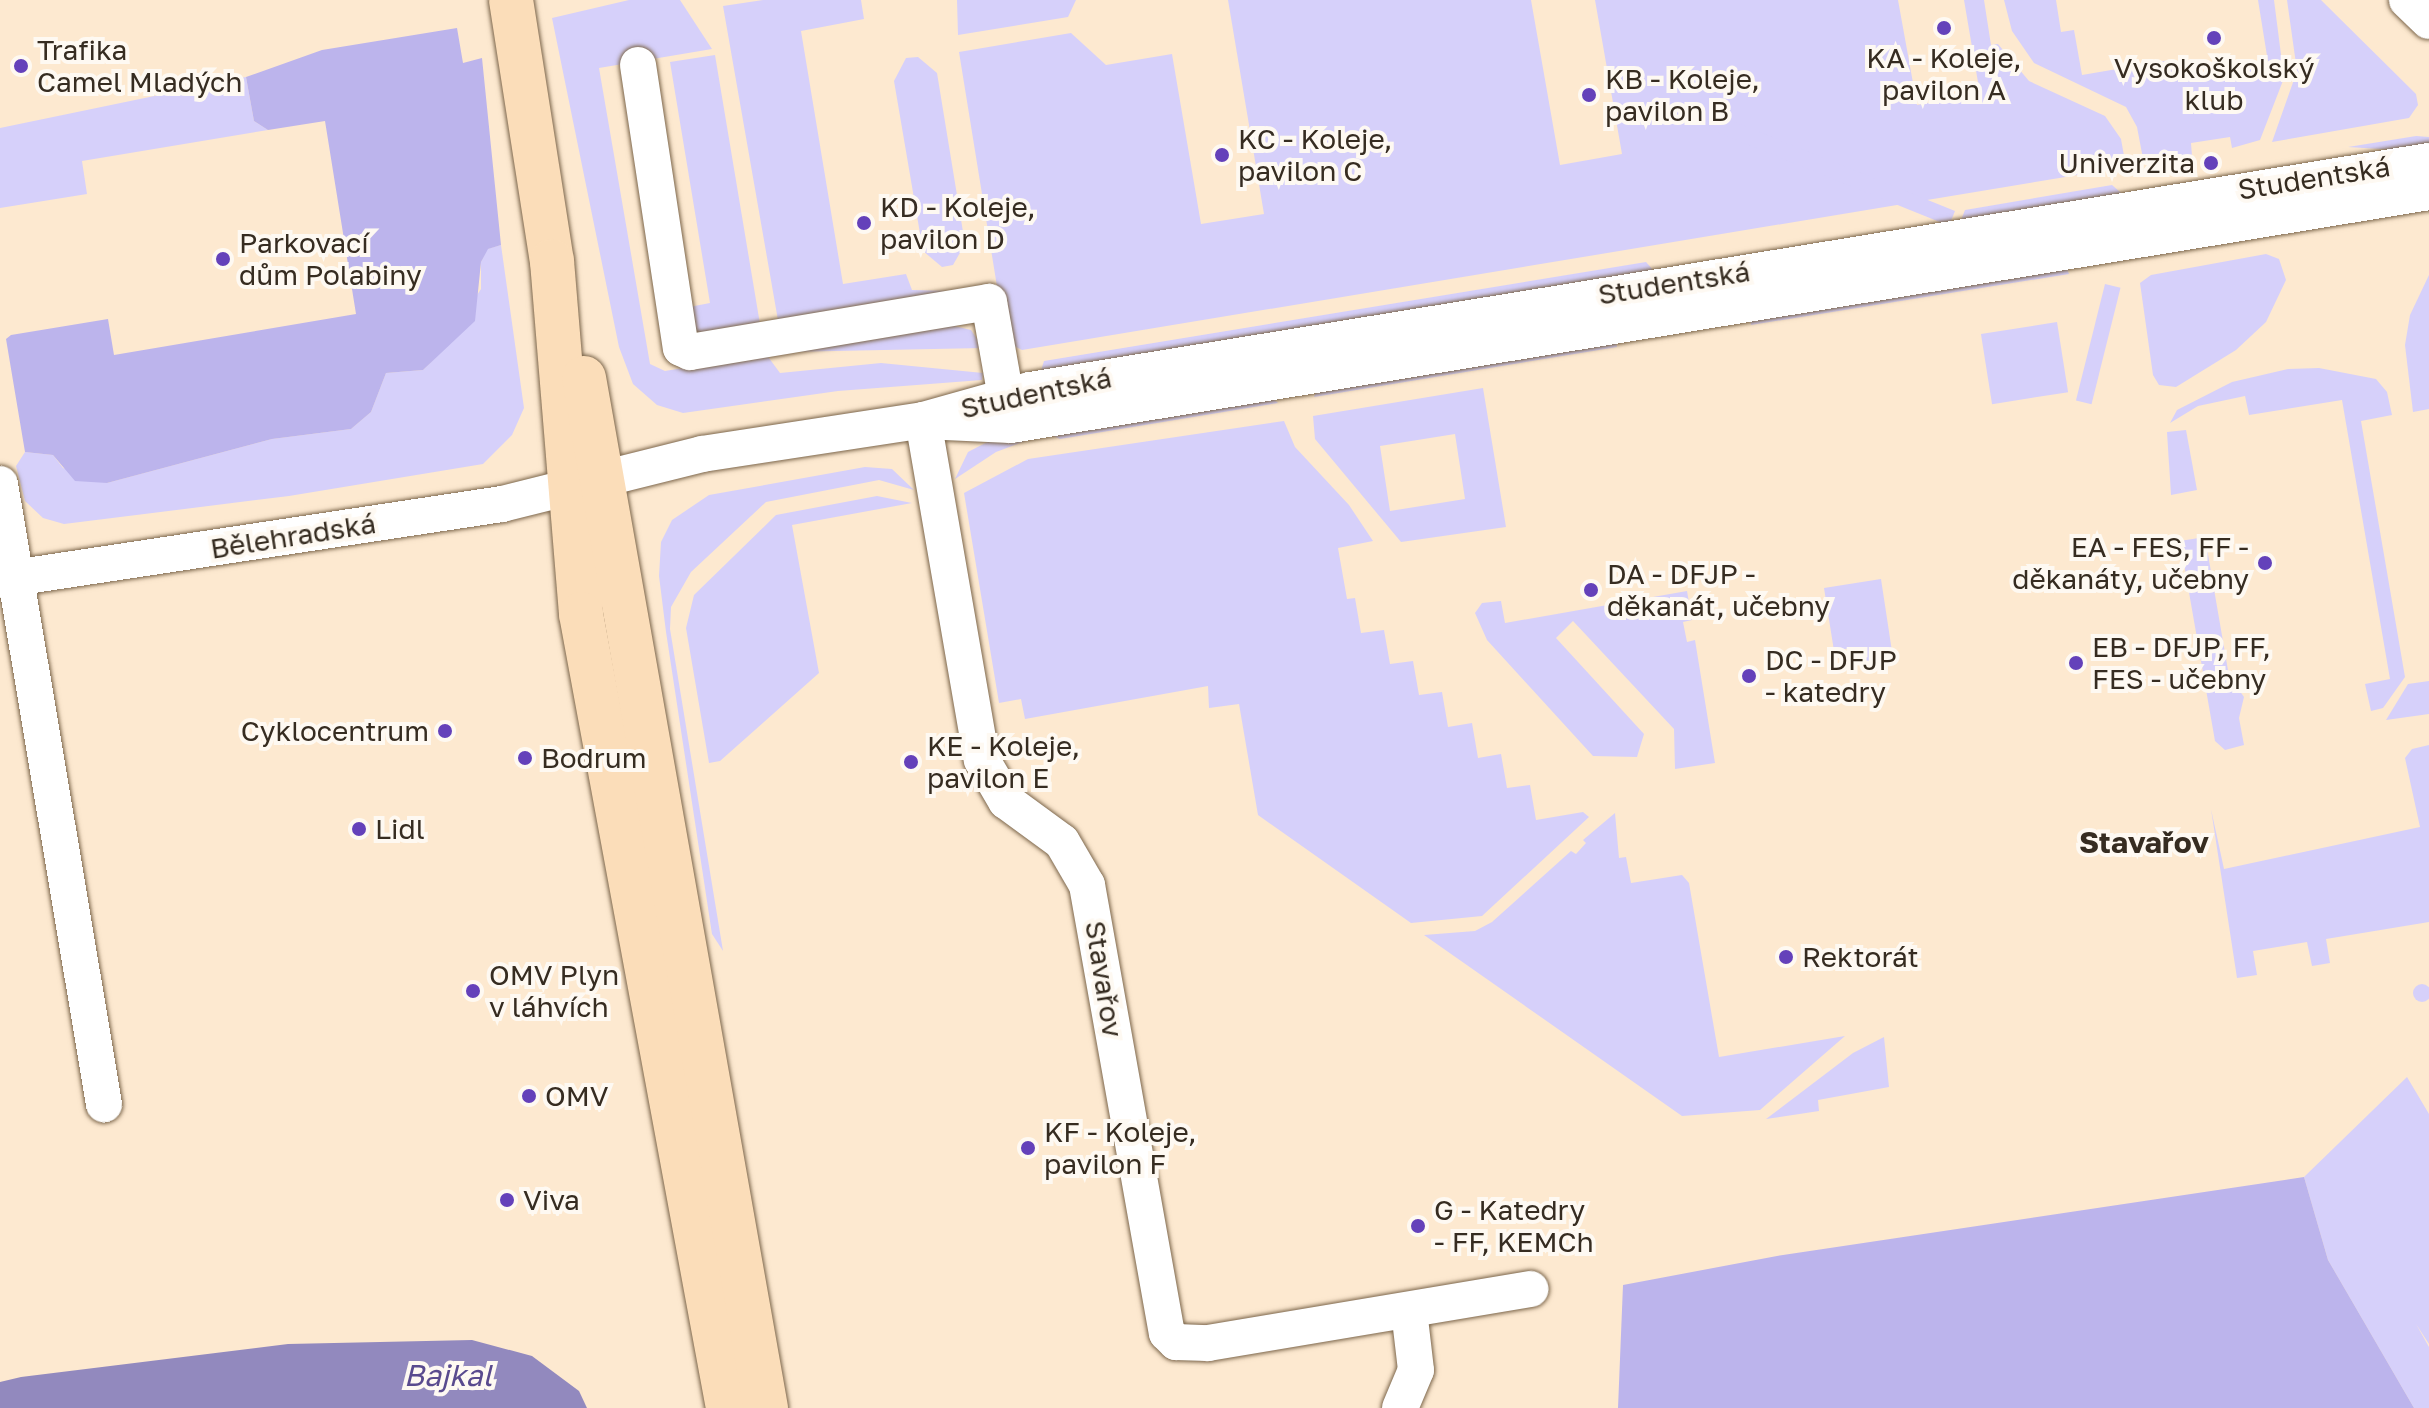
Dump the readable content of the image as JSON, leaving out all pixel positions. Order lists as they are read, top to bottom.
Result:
{
  "streets": {
    "street": ["Studentská", "Bělehradská", "Stavařov"]
  },
  "crossings": [
    ["Studentská", "Bělehradská"],
    ["Studentská", "Stavařov"]
  ],
  "districts": ["Stavařov"],
  "water": ["Bajkal"],
  "places": [
    "KA - Koleje, pavilon A",
    "Vysokoškolský klub",
    "Trafika Camel Mladých",
    "KB - Koleje, pavilon B",
    "KC - Koleje, pavilon C",
    "Univerzita",
    "KD - Koleje, pavilon D",
    "Parkovací dům Polabiny",
    "EA - FES, FF - děkanáty, učebny",
    "DA - DFJP - děkanát, učebny",
    "EB - DFJP, FF, FES - učebny",
    "DC - DFJP - katedry",
    "Cyklocentrum",
    "Bodrum",
    "KE - Koleje, pavilon E",
    "Lidl",
    "Rektorát",
    "OMV Plyn v láhvích",
    "OMV",
    "KF - Koleje, pavilon F",
    "Viva",
    "G - Katedry - FF, KEMCh"
  ]
}
